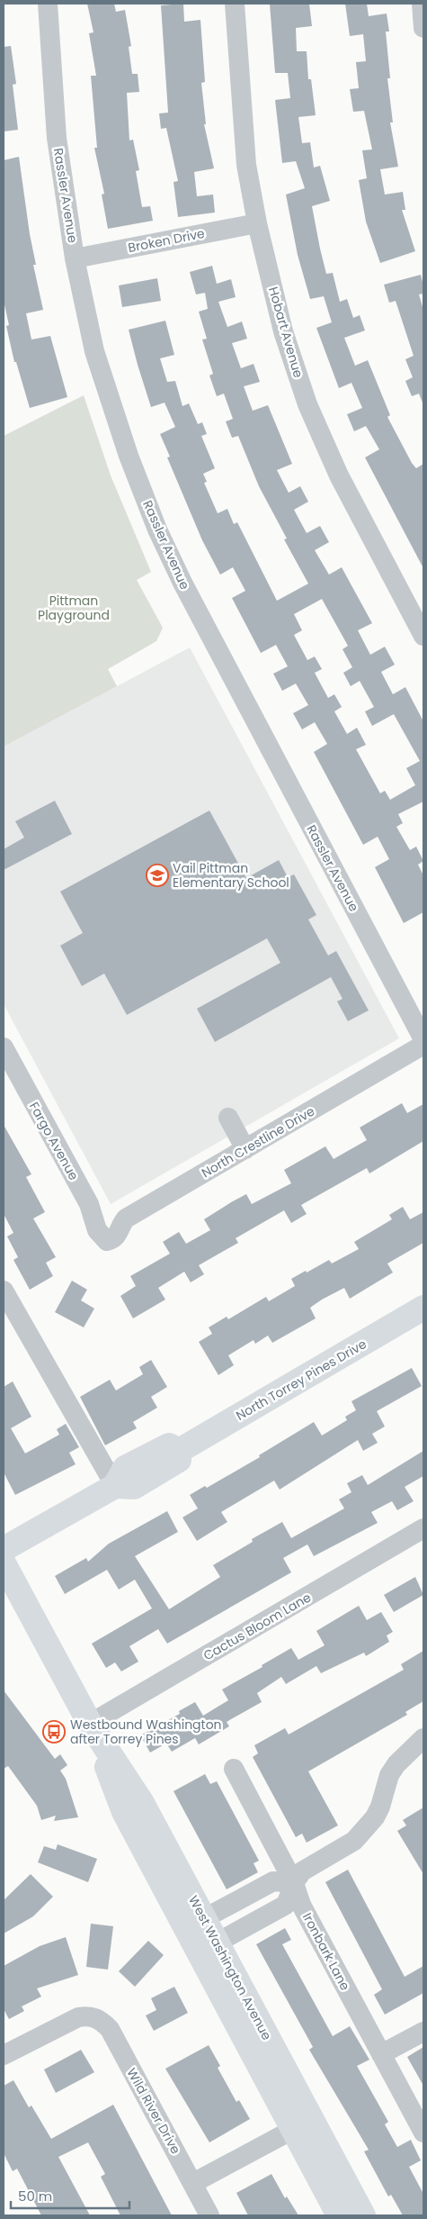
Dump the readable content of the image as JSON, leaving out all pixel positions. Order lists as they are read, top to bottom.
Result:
{
  "streets": {
    "main road": ["North Torrey Pines Drive", "West Washington Avenue"],
    "street": [
      "Rassler Avenue",
      "Broken Drive",
      "Hobart Avenue",
      "Fargo Avenue",
      "North Crestline Drive",
      "Cactus Bloom Lane",
      "Ironbark Lane",
      "Wild River Drive"
    ]
  },
  "crossings": [
    ["Rassler Avenue", "Broken Drive"],
    ["Broken Drive", "Hobart Avenue"],
    ["Fargo Avenue", "North Crestline Drive"],
    ["Cactus Bloom Lane", "West Washington Avenue"]
  ],
  "parks": ["Pittman Playground"],
  "places": {
    "school or university": ["Vail Pittman Elementary School"],
    "bus stop": ["Westbound Washington after Torrey Pines"]
  },
  "scale_bar": "50 m"
}
